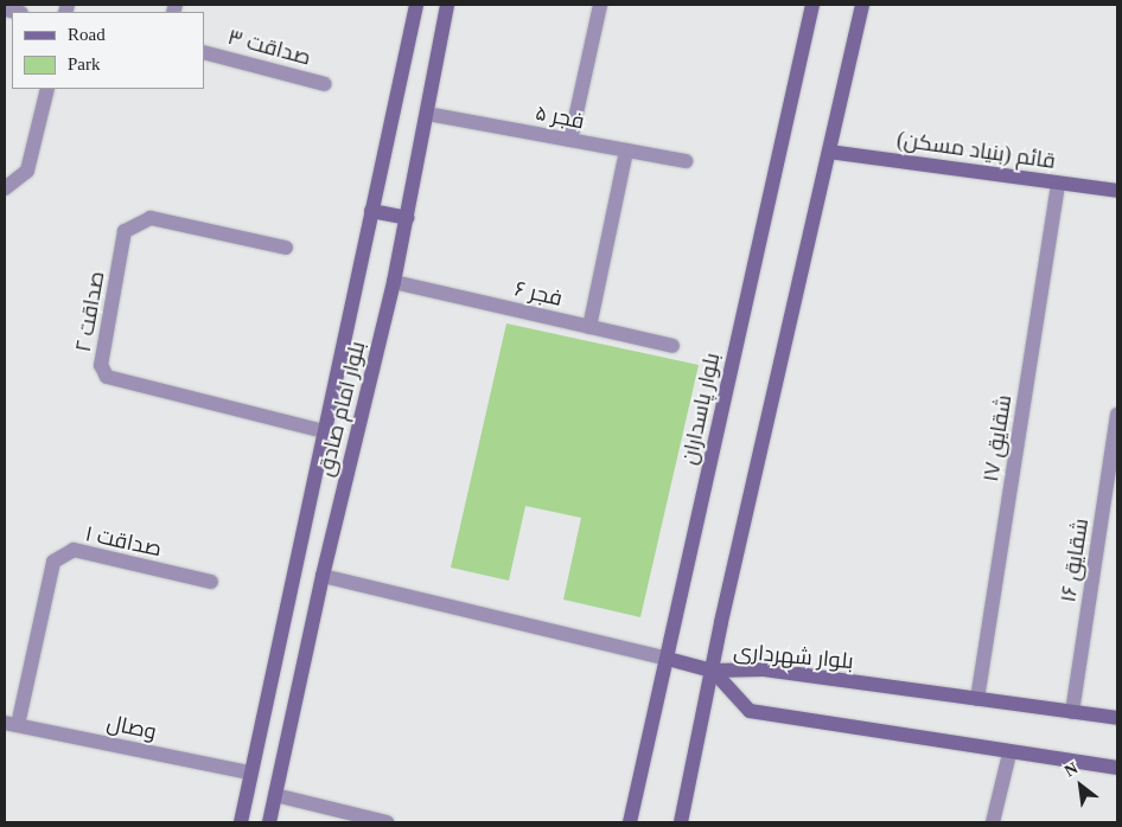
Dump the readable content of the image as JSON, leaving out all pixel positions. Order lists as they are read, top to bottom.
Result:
{
  "streets": {
    "main road": [
      "قائم (بنیاد مسکن)",
      "بلوار امام صادق",
      "بلوار پاسداران",
      "بلوار شهرداری"
    ],
    "street": [
      "صداقت ۳",
      "فجر ۵",
      "فجر ۶",
      "صداقت ۲",
      "شقایق ۱۷",
      "صداقت ۱",
      "شقایق ۱۶",
      "وصال"
    ]
  },
  "crossings": [
    ["فجر ۵", "بلوار امام صادق"],
    ["قائم (بنیاد مسکن)", "شقایق ۱۷"],
    ["فجر ۶", "بلوار امام صادق"],
    ["صداقت ۲", "بلوار امام صادق"],
    ["بلوار امام صادق", "وصال"],
    ["شقایق ۱۷", "بلوار شهرداری"],
    ["صداقت ۱", "وصال"],
    ["شقایق ۱۶", "بلوار شهرداری"]
  ],
  "legend": ["Road", "Park"],
  "north": "top left"
}
